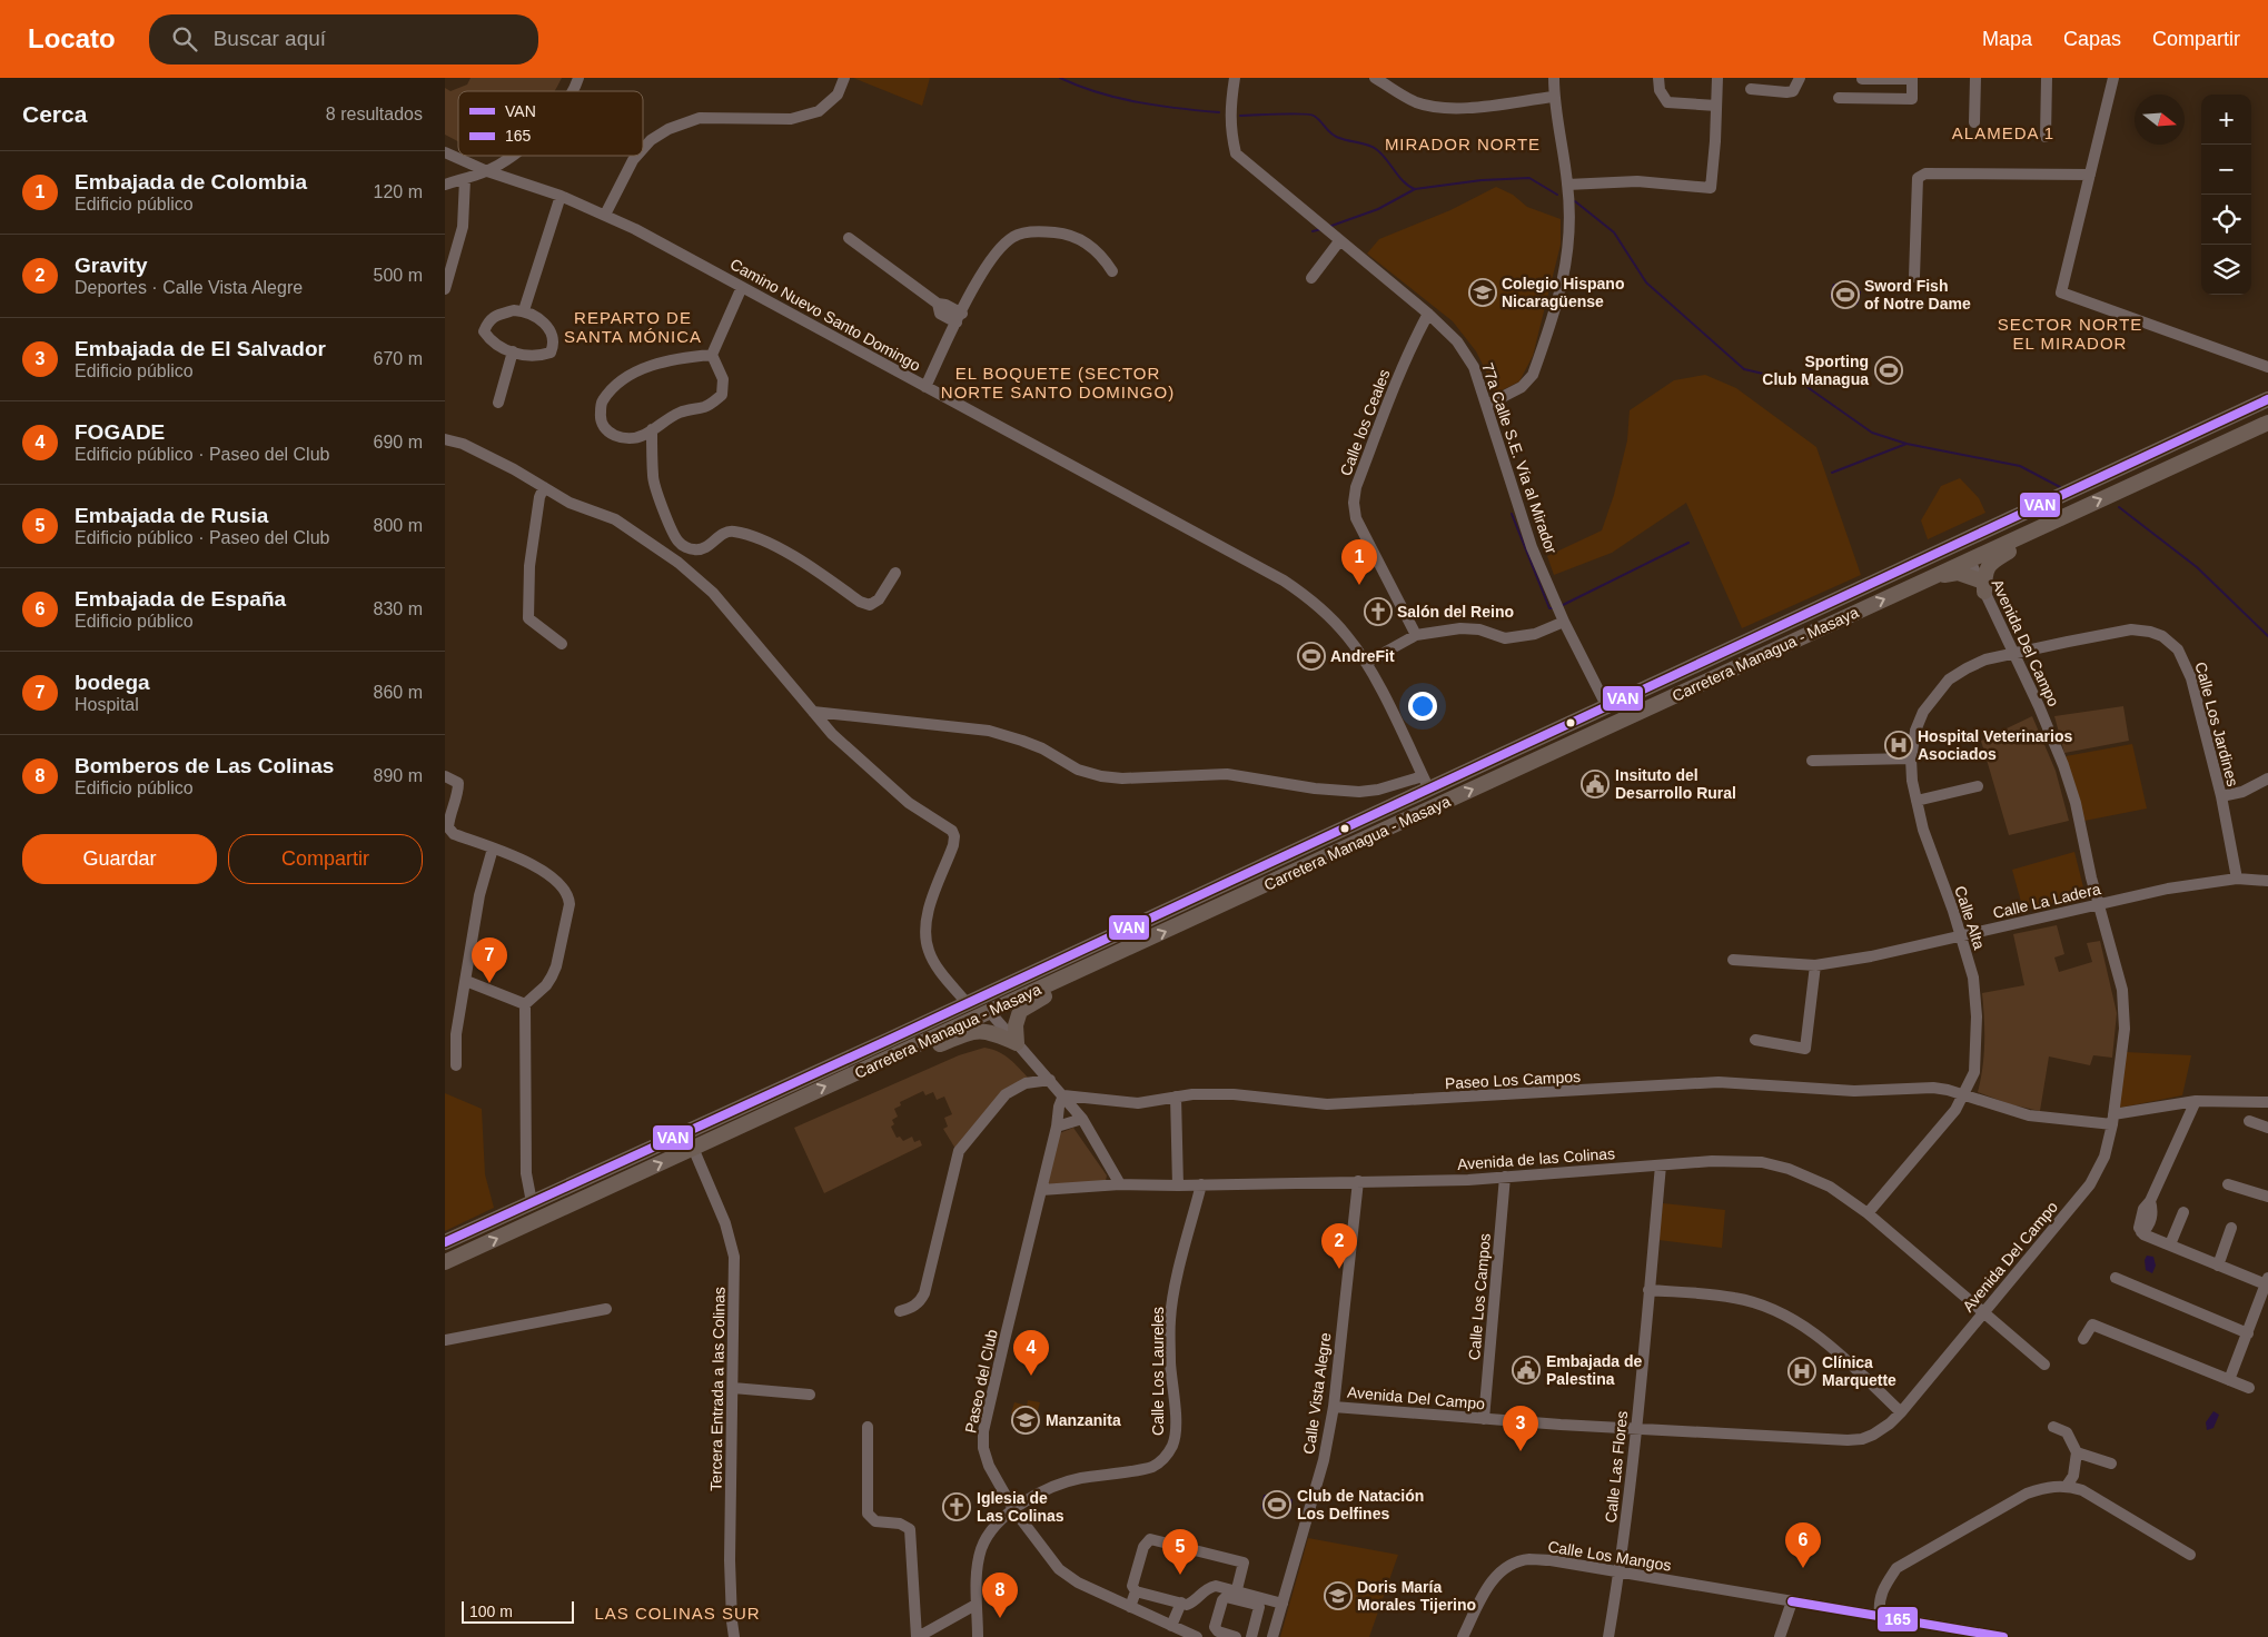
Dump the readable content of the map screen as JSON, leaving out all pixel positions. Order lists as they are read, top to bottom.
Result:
{
  "streets": {
    "highway": ["Carretera Managua - Masaya"],
    "street": [
      "Camino Nuevo Santo Domingo",
      "Calle los Ceales",
      "77a Calle S.E. Vía al Mirador",
      "Avenida Del Campo",
      "Calle Los Jardines",
      "Calle La Ladera",
      "Calle Alta",
      "Paseo Los Campos",
      "Avenida de las Colinas",
      "Calle Los Campos",
      "Calle Los Laureles",
      "Paseo del Club",
      "Tercera Entrada a las Colinas",
      "Calle Vista Alegre",
      "Calle Las Flores",
      "Calle Los Mangos"
    ]
  },
  "crossings": [
    ["Camino Nuevo Santo Domingo", "Carretera Managua - Masaya"],
    ["Calle los Ceales", "77a Calle S.E. Vía al Mirador"],
    ["77a Calle S.E. Vía al Mirador", "Carretera Managua - Masaya"],
    ["Avenida Del Campo", "Carretera Managua - Masaya"],
    ["Avenida Del Campo", "Calle Los Jardines"],
    ["Avenida Del Campo", "Calle La Ladera"],
    ["Avenida Del Campo", "Calle Alta"],
    ["Avenida Del Campo", "Paseo Los Campos"],
    ["Avenida Del Campo", "Avenida de las Colinas"],
    ["Avenida Del Campo", "Calle Los Campos"],
    ["Avenida Del Campo", "Calle Vista Alegre"],
    ["Avenida Del Campo", "Calle Las Flores"],
    ["Carretera Managua - Masaya", "Tercera Entrada a las Colinas"],
    ["Calle Los Jardines", "Calle La Ladera"],
    ["Calle Los Jardines", "Calle Alta"],
    ["Calle La Ladera", "Calle Alta"],
    ["Calle Alta", "Paseo Los Campos"],
    ["Calle Alta", "Avenida de las Colinas"],
    ["Paseo Los Campos", "Paseo del Club"],
    ["Avenida de las Colinas", "Calle Los Campos"],
    ["Avenida de las Colinas", "Calle Los Laureles"],
    ["Avenida de las Colinas", "Paseo del Club"],
    ["Avenida de las Colinas", "Calle Vista Alegre"],
    ["Avenida de las Colinas", "Calle Las Flores"],
    ["Calle Los Laureles", "Paseo del Club"],
    ["Calle Las Flores", "Calle Los Mangos"]
  ],
  "districts": [
    "ALAMEDA 1",
    "MIRADOR NORTE",
    "REPARTO DE SANTA MÓNICA",
    "SECTOR NORTE EL MIRADOR",
    "EL BOQUETE (SECTOR NORTE SANTO DOMINGO)",
    "LAS COLINAS SUR"
  ],
  "places": {
    "school or university": ["Colegio Hispano Nicaragüense", "Manzanita", "Doris María Morales Tijerino"],
    "sports": [
      "Sword Fish of Notre Dame",
      "Sporting Club Managua",
      "AndreFit",
      "Club de Natación Los Delfines"
    ],
    "church": ["Salón del Reino", "Iglesia de Las Colinas"],
    "hospital": ["Hospital Veterinarios Asociados", "Clínica Marquette"],
    "public building": ["Insituto del Desarrollo Rural", "Embajada de Palestina"]
  },
  "lines": ["transit line VAN", "transit line 165"],
  "legend": ["VAN", "165"],
  "scale_bar": "100 m",
  "north": "right",
  "page": {
    "header": "Locato",
    "search": "Buscar aquí",
    "nav": ["Mapa", "Capas", "Compartir"],
    "heading": ["Cerca", "8 resultados"],
    "map_buttons": ["+", "−"],
    "list": [
      {
        "mark": "1",
        "name": "Embajada de Colombia",
        "note": "Edificio público",
        "value": "120 m"
      },
      {
        "mark": "2",
        "name": "Gravity",
        "note": "Deportes · Calle Vista Alegre",
        "value": "500 m"
      },
      {
        "mark": "3",
        "name": "Embajada de El Salvador",
        "note": "Edificio público",
        "value": "670 m"
      },
      {
        "mark": "4",
        "name": "FOGADE",
        "note": "Edificio público · Paseo del Club",
        "value": "690 m"
      },
      {
        "mark": "5",
        "name": "Embajada de Rusia",
        "note": "Edificio público · Paseo del Club",
        "value": "800 m"
      },
      {
        "mark": "6",
        "name": "Embajada de España",
        "note": "Edificio público",
        "value": "830 m"
      },
      {
        "mark": "7",
        "name": "bodega",
        "note": "Hospital",
        "value": "860 m"
      },
      {
        "mark": "8",
        "name": "Bomberos de Las Colinas",
        "note": "Edificio público",
        "value": "890 m"
      }
    ],
    "pins": [
      "1",
      "7",
      "2",
      "4",
      "3",
      "6",
      "5",
      "8"
    ],
    "buttons": ["Guardar", "Compartir"],
    "scale": "100 m"
  }
}
